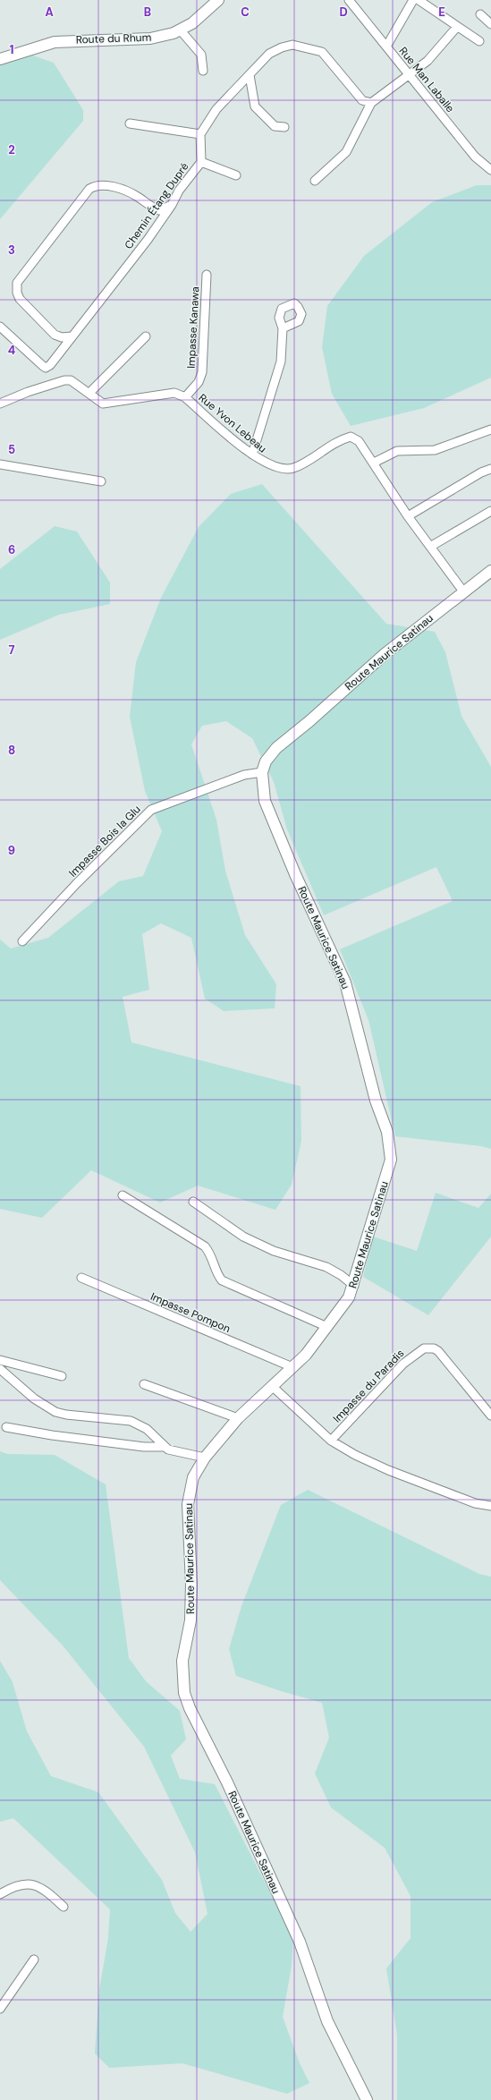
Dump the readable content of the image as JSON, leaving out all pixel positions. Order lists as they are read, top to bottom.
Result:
{
  "streets": {
    "main road": ["Route du Rhum", "Route Maurice Satinau"],
    "street": [
      "Rue Man Laballe",
      "Chemin Étang Dupré",
      "Impasse Kanawa",
      "Rue Yvon Lebeau",
      "Impasse Bois la Glu",
      "Impasse Pompon",
      "Impasse du Paradis"
    ]
  },
  "crossings": [
    ["Impasse Kanawa", "Rue Yvon Lebeau"],
    ["Rue Yvon Lebeau", "Route Maurice Satinau"],
    ["Route Maurice Satinau", "Impasse Bois la Glu"],
    ["Route Maurice Satinau", "Impasse Pompon"]
  ],
  "grid": {
    "columns": [
      "A",
      "B",
      "C",
      "D",
      "E"
    ],
    "rows": [
      "1",
      "2",
      "3",
      "4",
      "5",
      "6",
      "7",
      "8",
      "9"
    ]
  }
}
